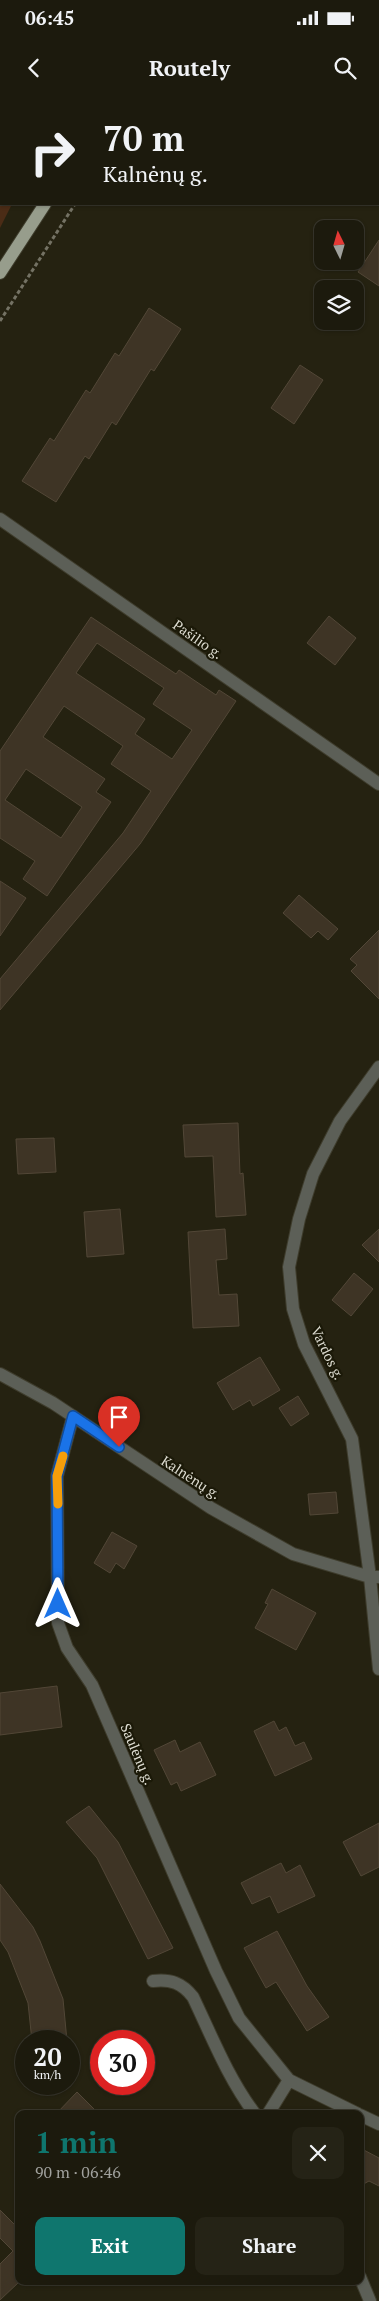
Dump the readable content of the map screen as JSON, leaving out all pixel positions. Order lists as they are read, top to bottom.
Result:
{
  "streets": {
    "street": [
      "Pašilio g.",
      "Vardos g.",
      "Kalnėnų g.",
      "Saulėnų g."
    ]
  },
  "crossings": [
    ["Vardos g.", "Kalnėnų g."],
    ["Kalnėnų g.", "Saulėnų g."]
  ],
  "north": "top",
  "page": {
    "status": "06:45",
    "header": "Routely",
    "turn": ["70 m", "Kalnėnų g."],
    "speed": "20 km/h",
    "limit": "30",
    "heading": ["1 min", "90 m · 06:46"],
    "buttons": ["Exit", "Share"]
  }
}
